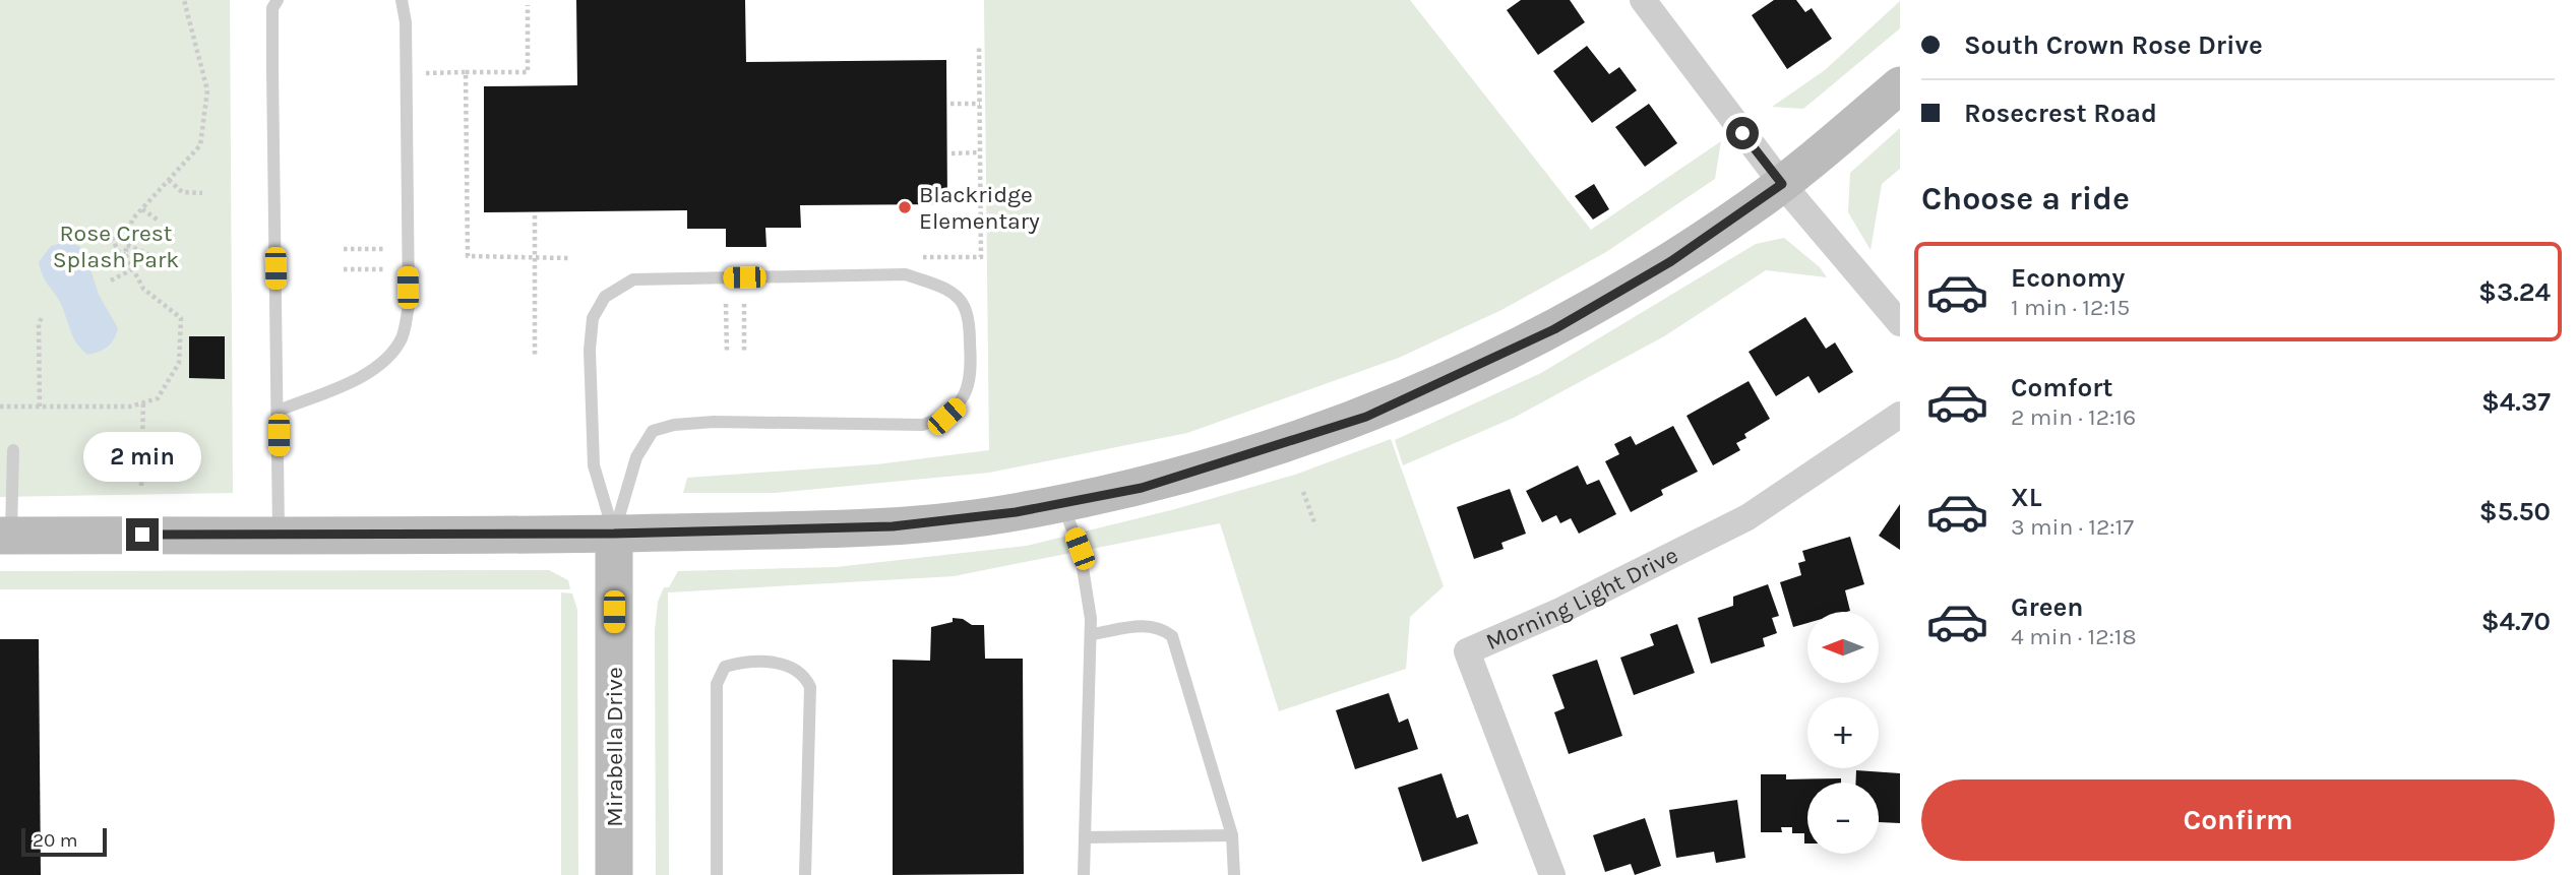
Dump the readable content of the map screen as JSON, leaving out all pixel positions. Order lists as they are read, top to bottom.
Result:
{
  "streets": {
    "main road": ["Mirabella Drive"],
    "street": ["Morning Light Drive"]
  },
  "parks": ["Rose Crest Splash Park"],
  "places": ["Blackridge Elementary"],
  "scale_bar": "20 m",
  "north": "left",
  "page": {
    "banner": ["South Crown Rose Drive", "Rosecrest Road"],
    "heading": "Choose a ride",
    "list": [
      {
        "name": "Economy",
        "note": "1 min · 12:15",
        "value": "$3.24"
      },
      {
        "name": "Comfort",
        "note": "2 min · 12:16",
        "value": "$4.37"
      },
      {
        "name": "XL",
        "note": "3 min · 12:17",
        "value": "$5.50"
      },
      {
        "name": "Green",
        "note": "4 min · 12:18",
        "value": "$4.70"
      }
    ],
    "bubble": "2 min",
    "map_buttons": ["+", "−"],
    "buttons": "Confirm",
    "scale": "20 m"
  }
}
